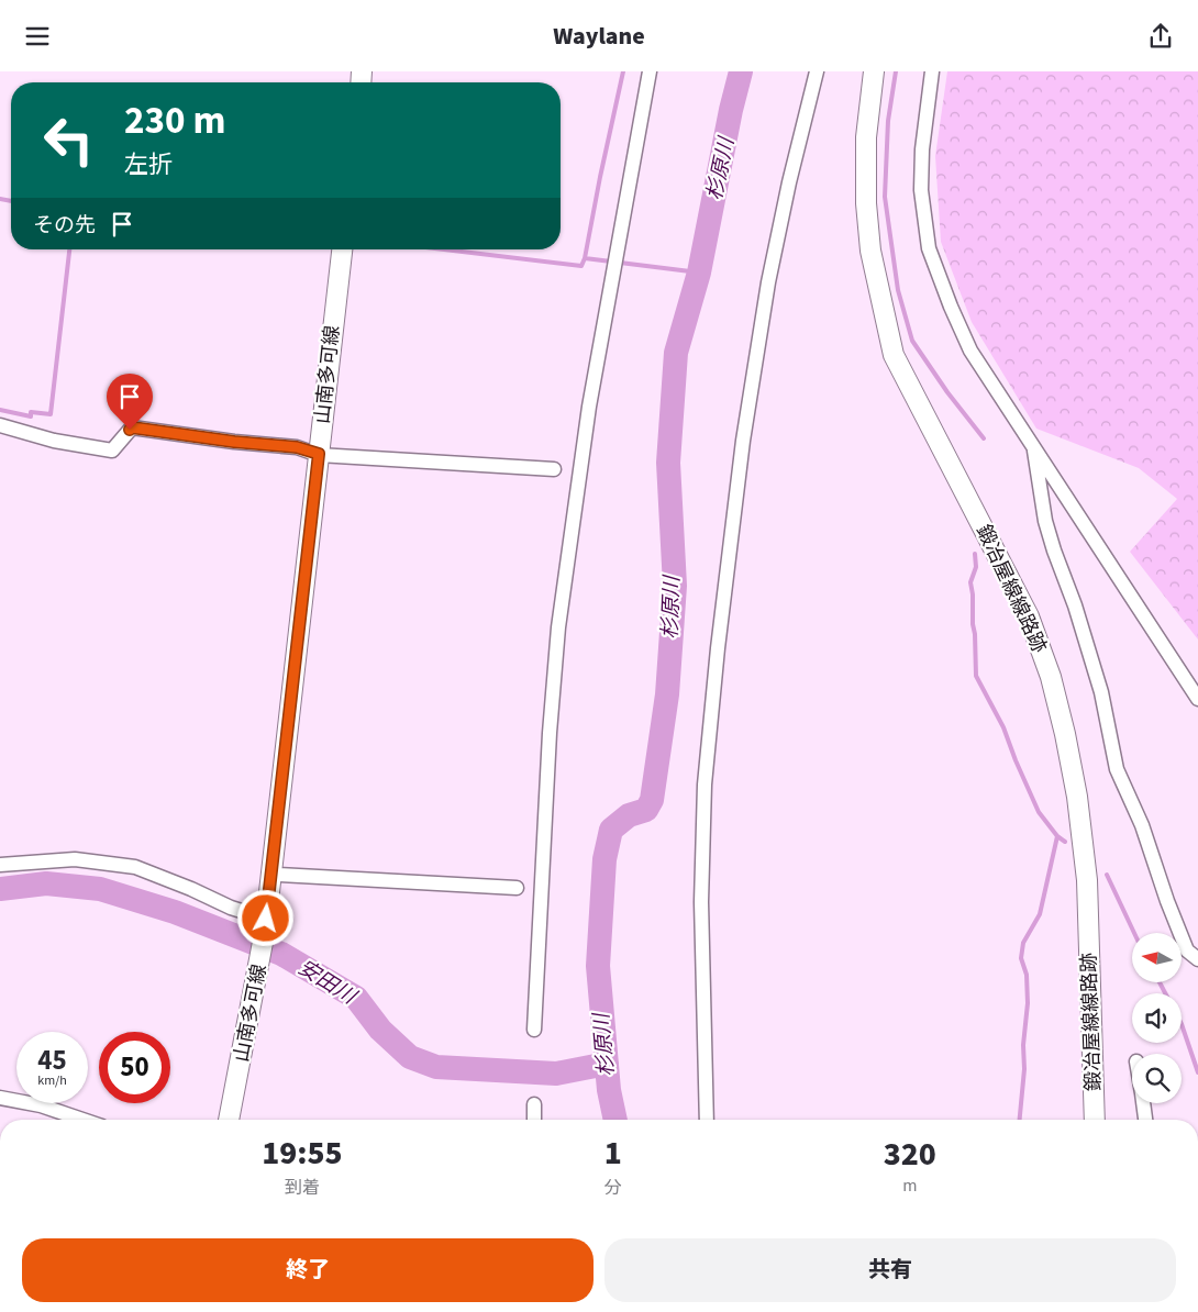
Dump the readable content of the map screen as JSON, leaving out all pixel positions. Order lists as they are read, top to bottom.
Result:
{
  "streets": {
    "street": ["山南多可線", "鍛冶屋線線路跡"]
  },
  "water": ["杉原川", "安田川"],
  "north": "left",
  "page": {
    "header": "Waylane",
    "turn": ["230 m", "左折"],
    "then": "その先",
    "speed": "45 km/h",
    "limit": "50",
    "eta": [
      "19:55",
      "到着",
      "1",
      "分",
      "320",
      "m"
    ],
    "buttons": ["終了", "共有"]
  }
}
